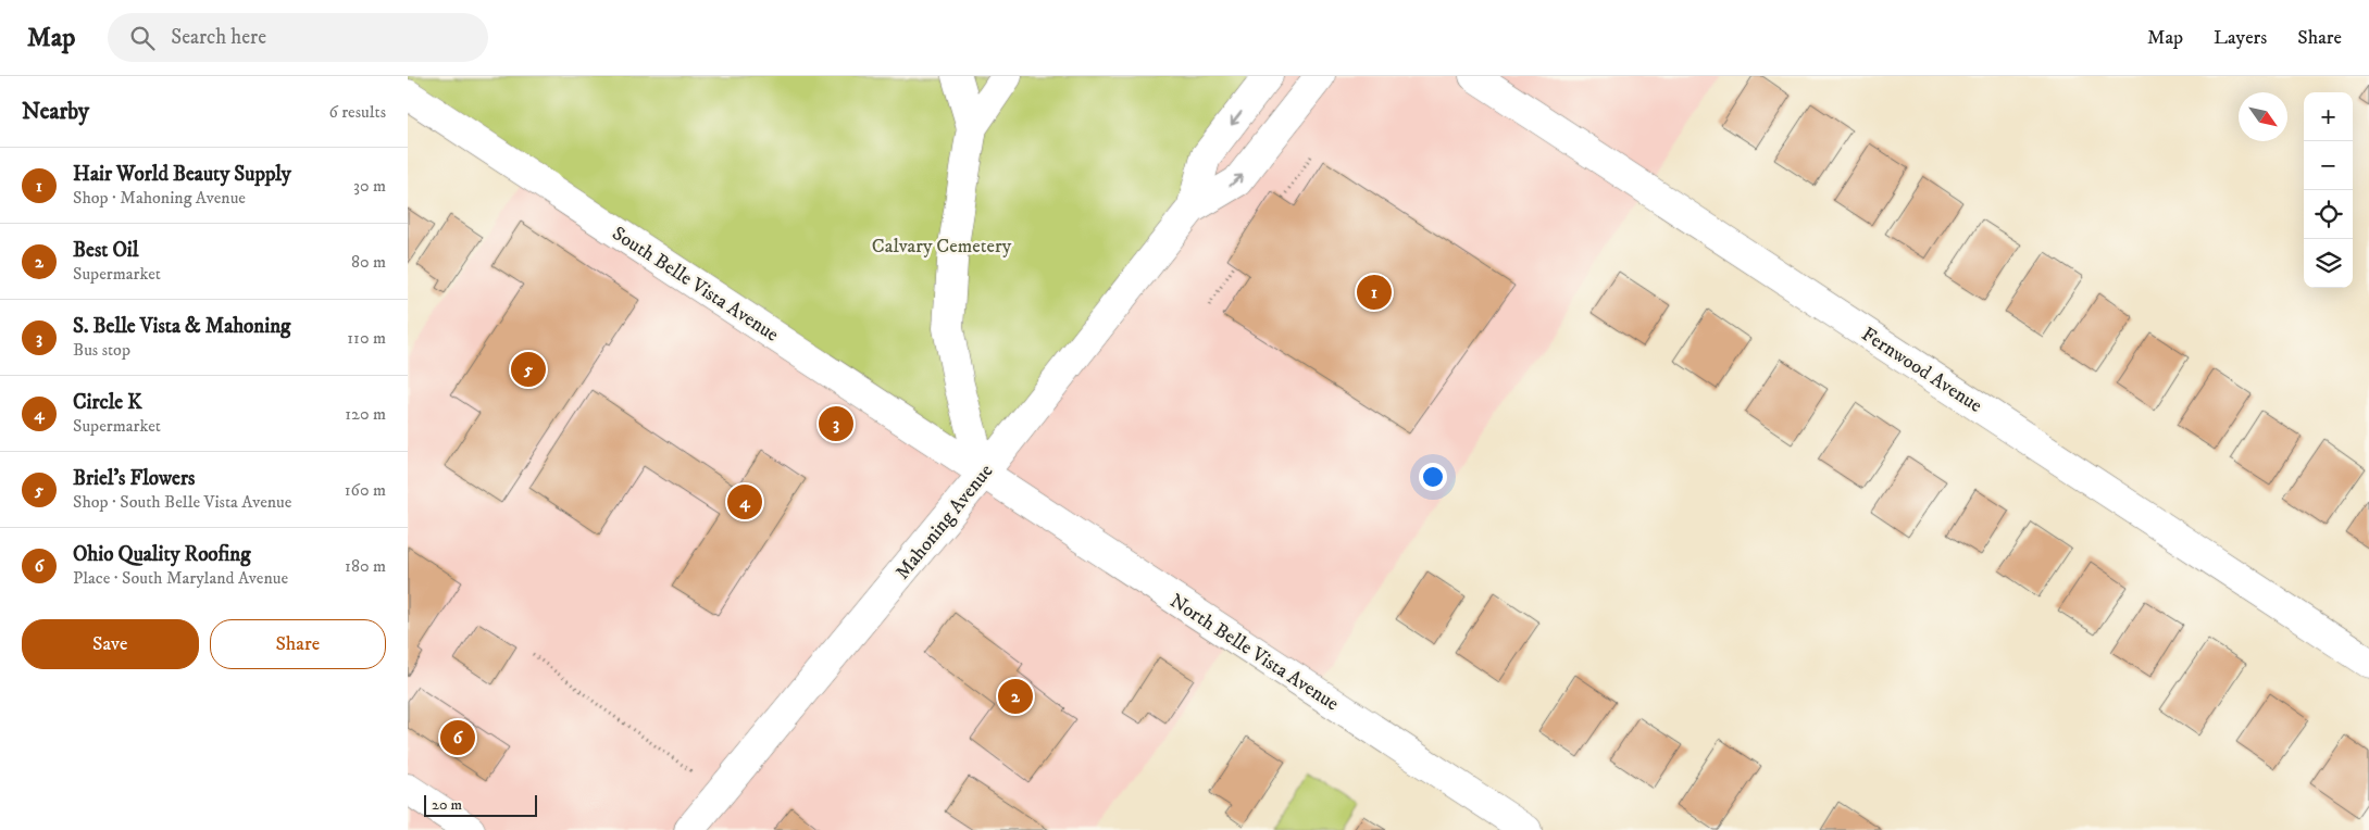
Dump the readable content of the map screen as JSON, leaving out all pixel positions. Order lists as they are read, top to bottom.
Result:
{
  "streets": {
    "street": [
      "South Belle Vista Avenue",
      "Fernwood Avenue",
      "Mahoning Avenue",
      "North Belle Vista Avenue"
    ]
  },
  "crossings": [
    ["South Belle Vista Avenue", "Mahoning Avenue"],
    ["South Belle Vista Avenue", "North Belle Vista Avenue"],
    ["Mahoning Avenue", "North Belle Vista Avenue"]
  ],
  "parks": ["Calvary Cemetery"],
  "scale_bar": "20 m",
  "north": "bottom right",
  "page": {
    "header": "Map",
    "search": "Search here",
    "nav": ["Map", "Layers", "Share"],
    "heading": ["Nearby", "6 results"],
    "map_buttons": ["+", "−"],
    "list": [
      {
        "mark": "1",
        "name": "Hair World Beauty Supply",
        "note": "Shop · Mahoning Avenue",
        "value": "30 m"
      },
      {
        "mark": "2",
        "name": "Best Oil",
        "note": "Supermarket",
        "value": "80 m"
      },
      {
        "mark": "3",
        "name": "S. Belle Vista & Mahoning",
        "note": "Bus stop",
        "value": "110 m"
      },
      {
        "mark": "4",
        "name": "Circle K",
        "note": "Supermarket",
        "value": "120 m"
      },
      {
        "mark": "5",
        "name": "Briel's Flowers",
        "note": "Shop · South Belle Vista Avenue",
        "value": "160 m"
      },
      {
        "mark": "6",
        "name": "Ohio Quality Roofing",
        "note": "Place · South Maryland Avenue",
        "value": "180 m"
      }
    ],
    "pins": [
      "1",
      "5",
      "3",
      "4",
      "2",
      "6"
    ],
    "buttons": ["Save", "Share"],
    "scale": "20 m"
  }
}
